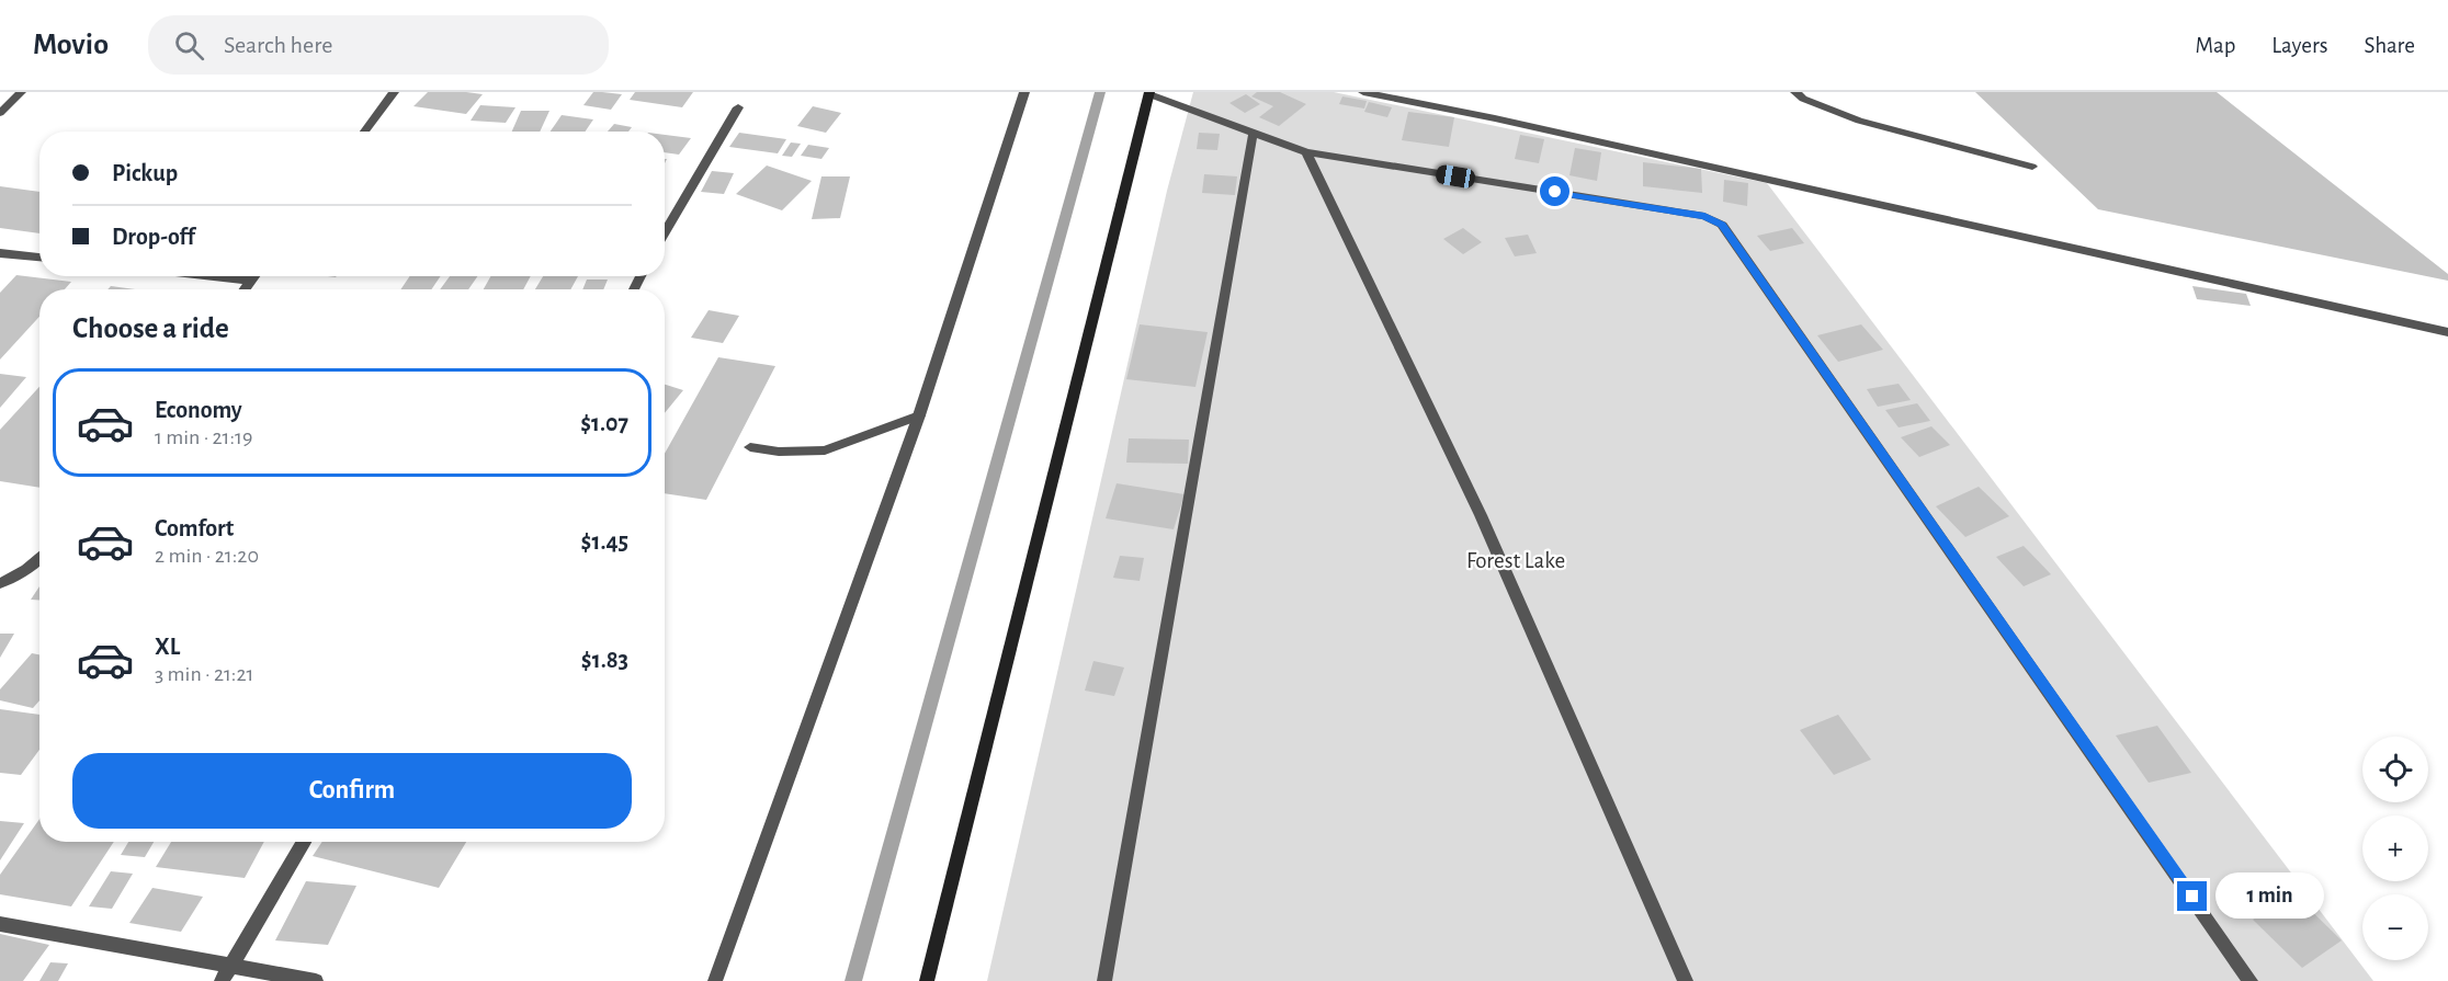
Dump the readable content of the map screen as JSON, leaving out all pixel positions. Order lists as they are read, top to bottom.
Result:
{
  "parks": ["Forest Lake"],
  "page": {
    "header": "Movio",
    "search": "Search here",
    "nav": ["Map", "Layers", "Share"],
    "banner": ["Pickup", "Drop-off"],
    "heading": "Choose a ride",
    "list": [
      {
        "name": "Economy",
        "note": "1 min · 21:19",
        "value": "$1.07"
      },
      {
        "name": "Comfort",
        "note": "2 min · 21:20",
        "value": "$1.45"
      },
      {
        "name": "XL",
        "note": "3 min · 21:21",
        "value": "$1.83"
      }
    ],
    "map_buttons": ["+", "−"],
    "buttons": "Confirm",
    "bubble": "1 min"
  }
}
